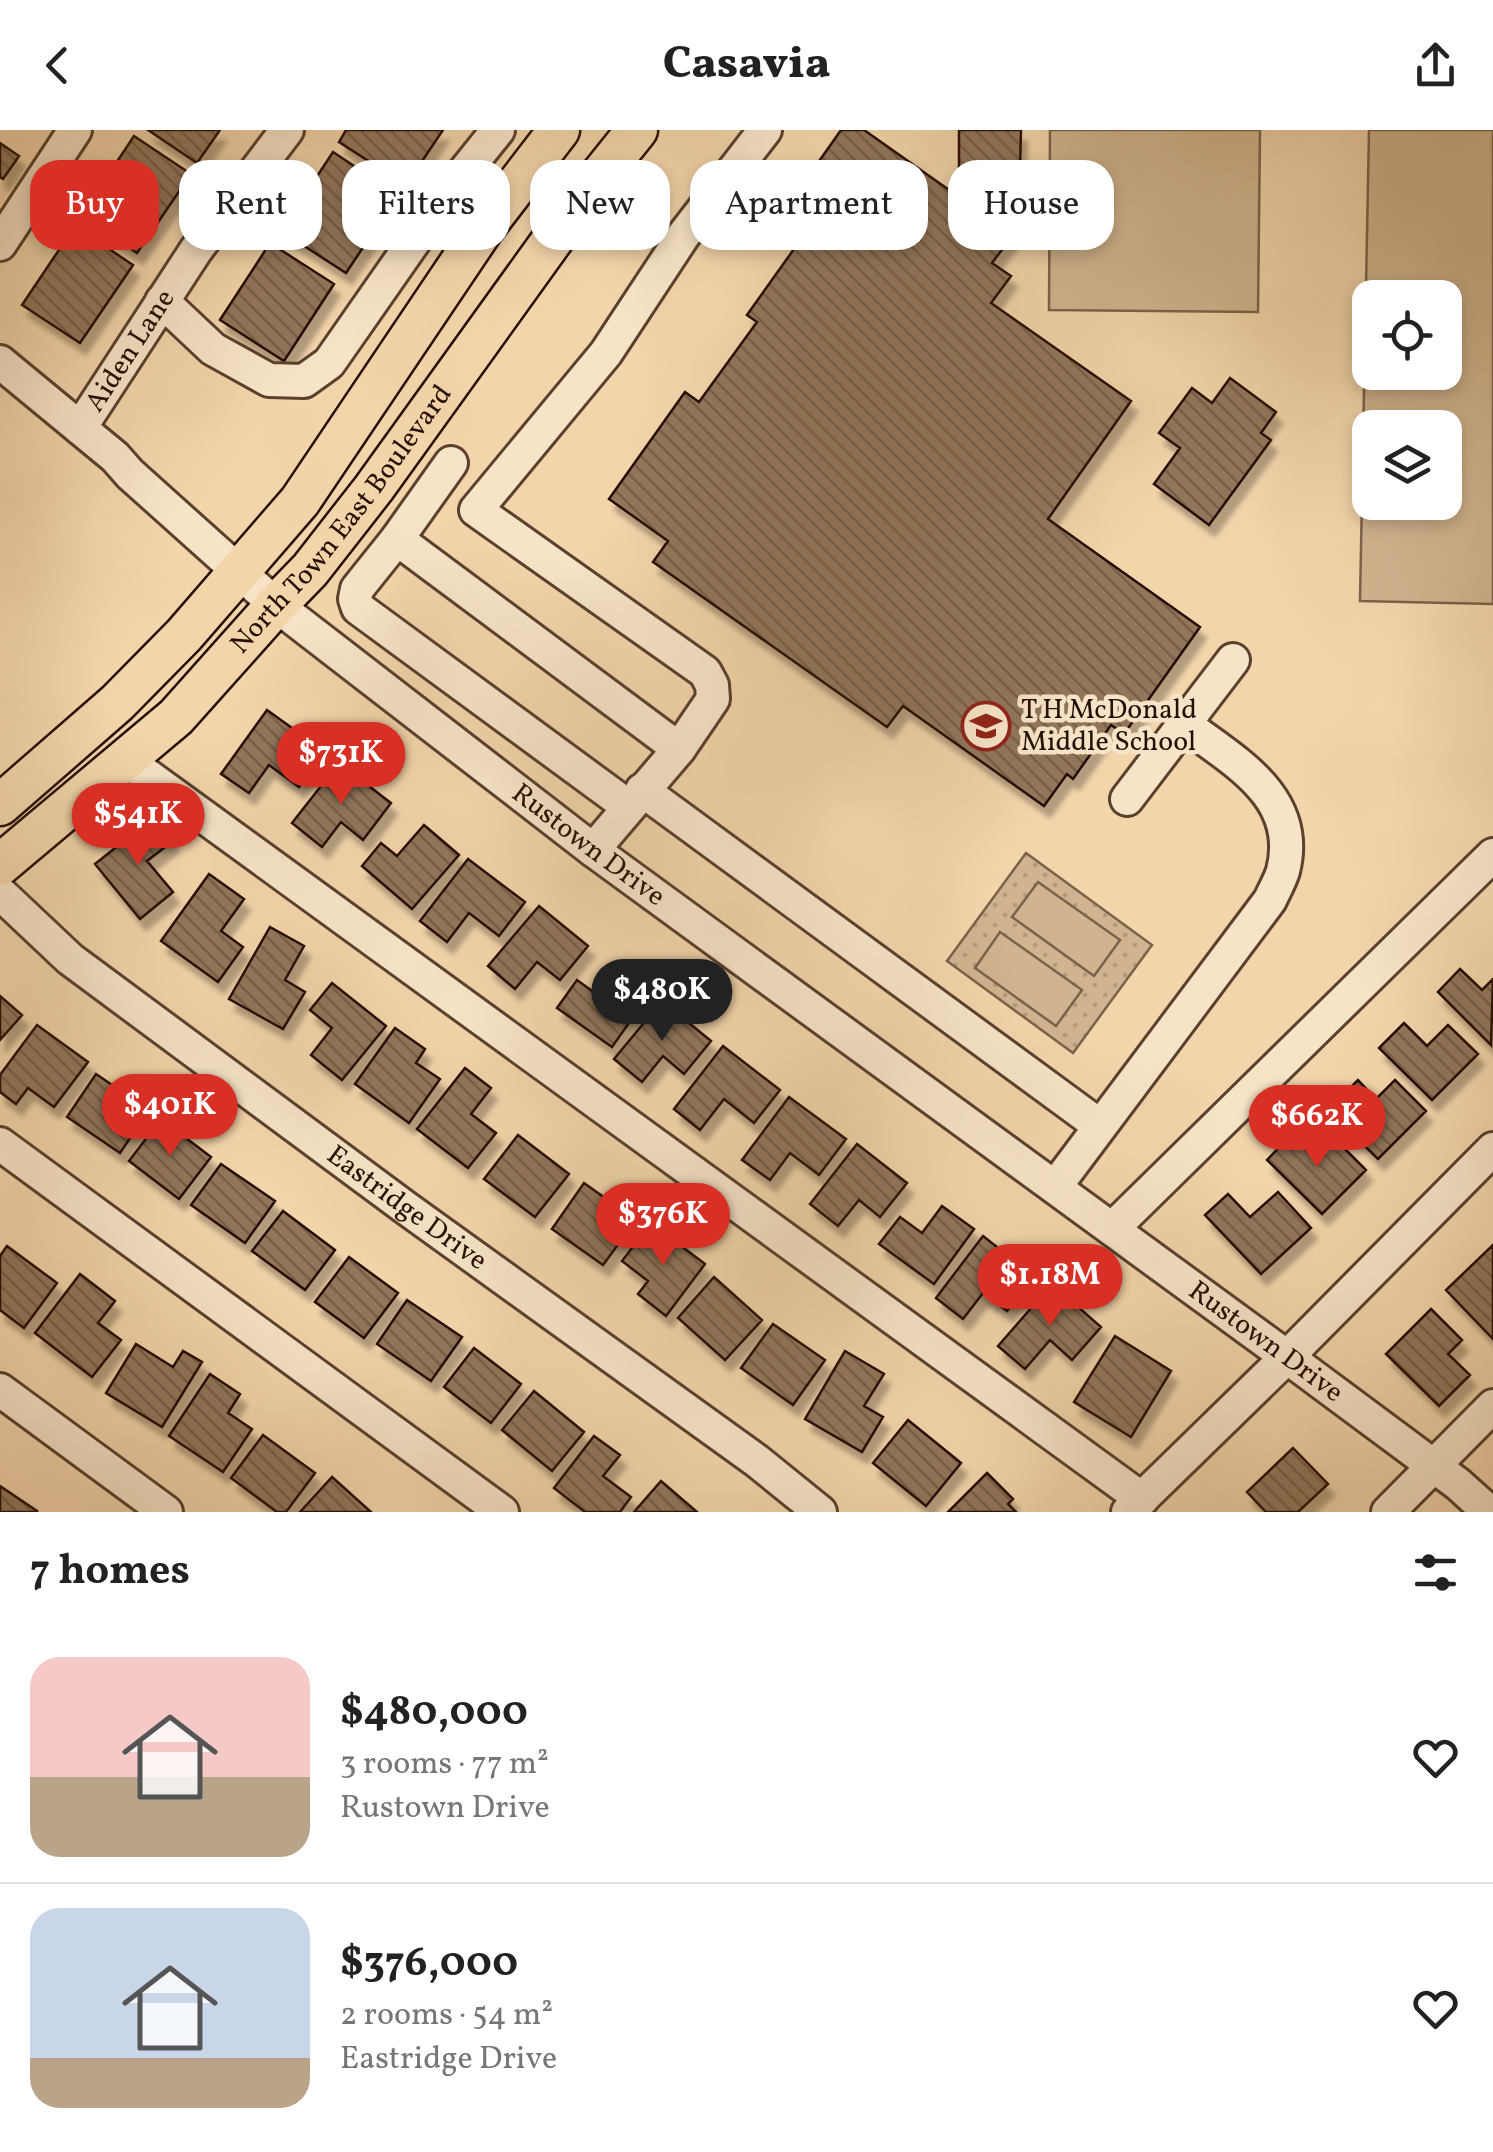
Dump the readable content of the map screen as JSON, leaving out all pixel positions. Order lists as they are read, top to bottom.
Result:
{
  "streets": {
    "main road": ["North Town East Boulevard"],
    "street": ["Aiden Lane", "Rustown Drive", "Eastridge Drive"]
  },
  "crossings": [
    ["Aiden Lane", "Rustown Drive"],
    ["North Town East Boulevard", "Rustown Drive"]
  ],
  "places": {
    "school or university": ["T H McDonald Middle School"]
  },
  "page": {
    "header": "Casavia",
    "chip": [
      "Buy",
      "Rent",
      "Filters",
      "New",
      "Apartment",
      "House"
    ],
    "price": [
      "$731K",
      "$541K",
      "$480K",
      "$401K",
      "$662K",
      "$376K",
      "$1.18M"
    ],
    "heading": "7 homes",
    "list": [
      {
        "name": "$480,000",
        "note": "3 rooms · 77 m² · Rustown Drive"
      },
      {
        "name": "$376,000",
        "note": "2 rooms · 54 m² · Eastridge Drive"
      }
    ]
  }
}
